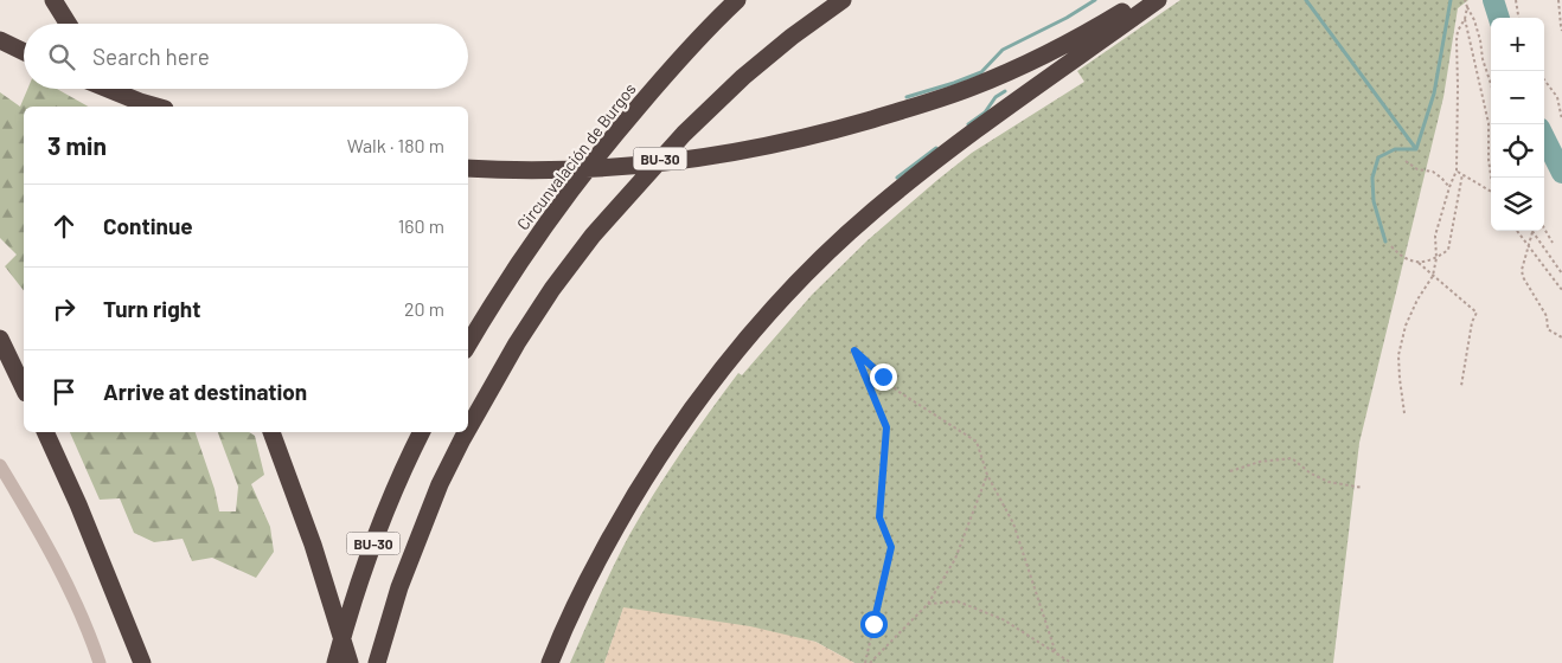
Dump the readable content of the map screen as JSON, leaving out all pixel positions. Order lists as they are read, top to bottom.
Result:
{
  "streets": {
    "highway": ["Circunvalación de Burgos", "BU-30"]
  },
  "page": {
    "map_buttons": ["+", "−"],
    "search": "Search here",
    "heading": ["3 min", "Walk · 180 m"],
    "list": [
      ["Continue", "160 m"],
      ["Turn right", "20 m"],
      "Arrive at destination"
    ]
  }
}
